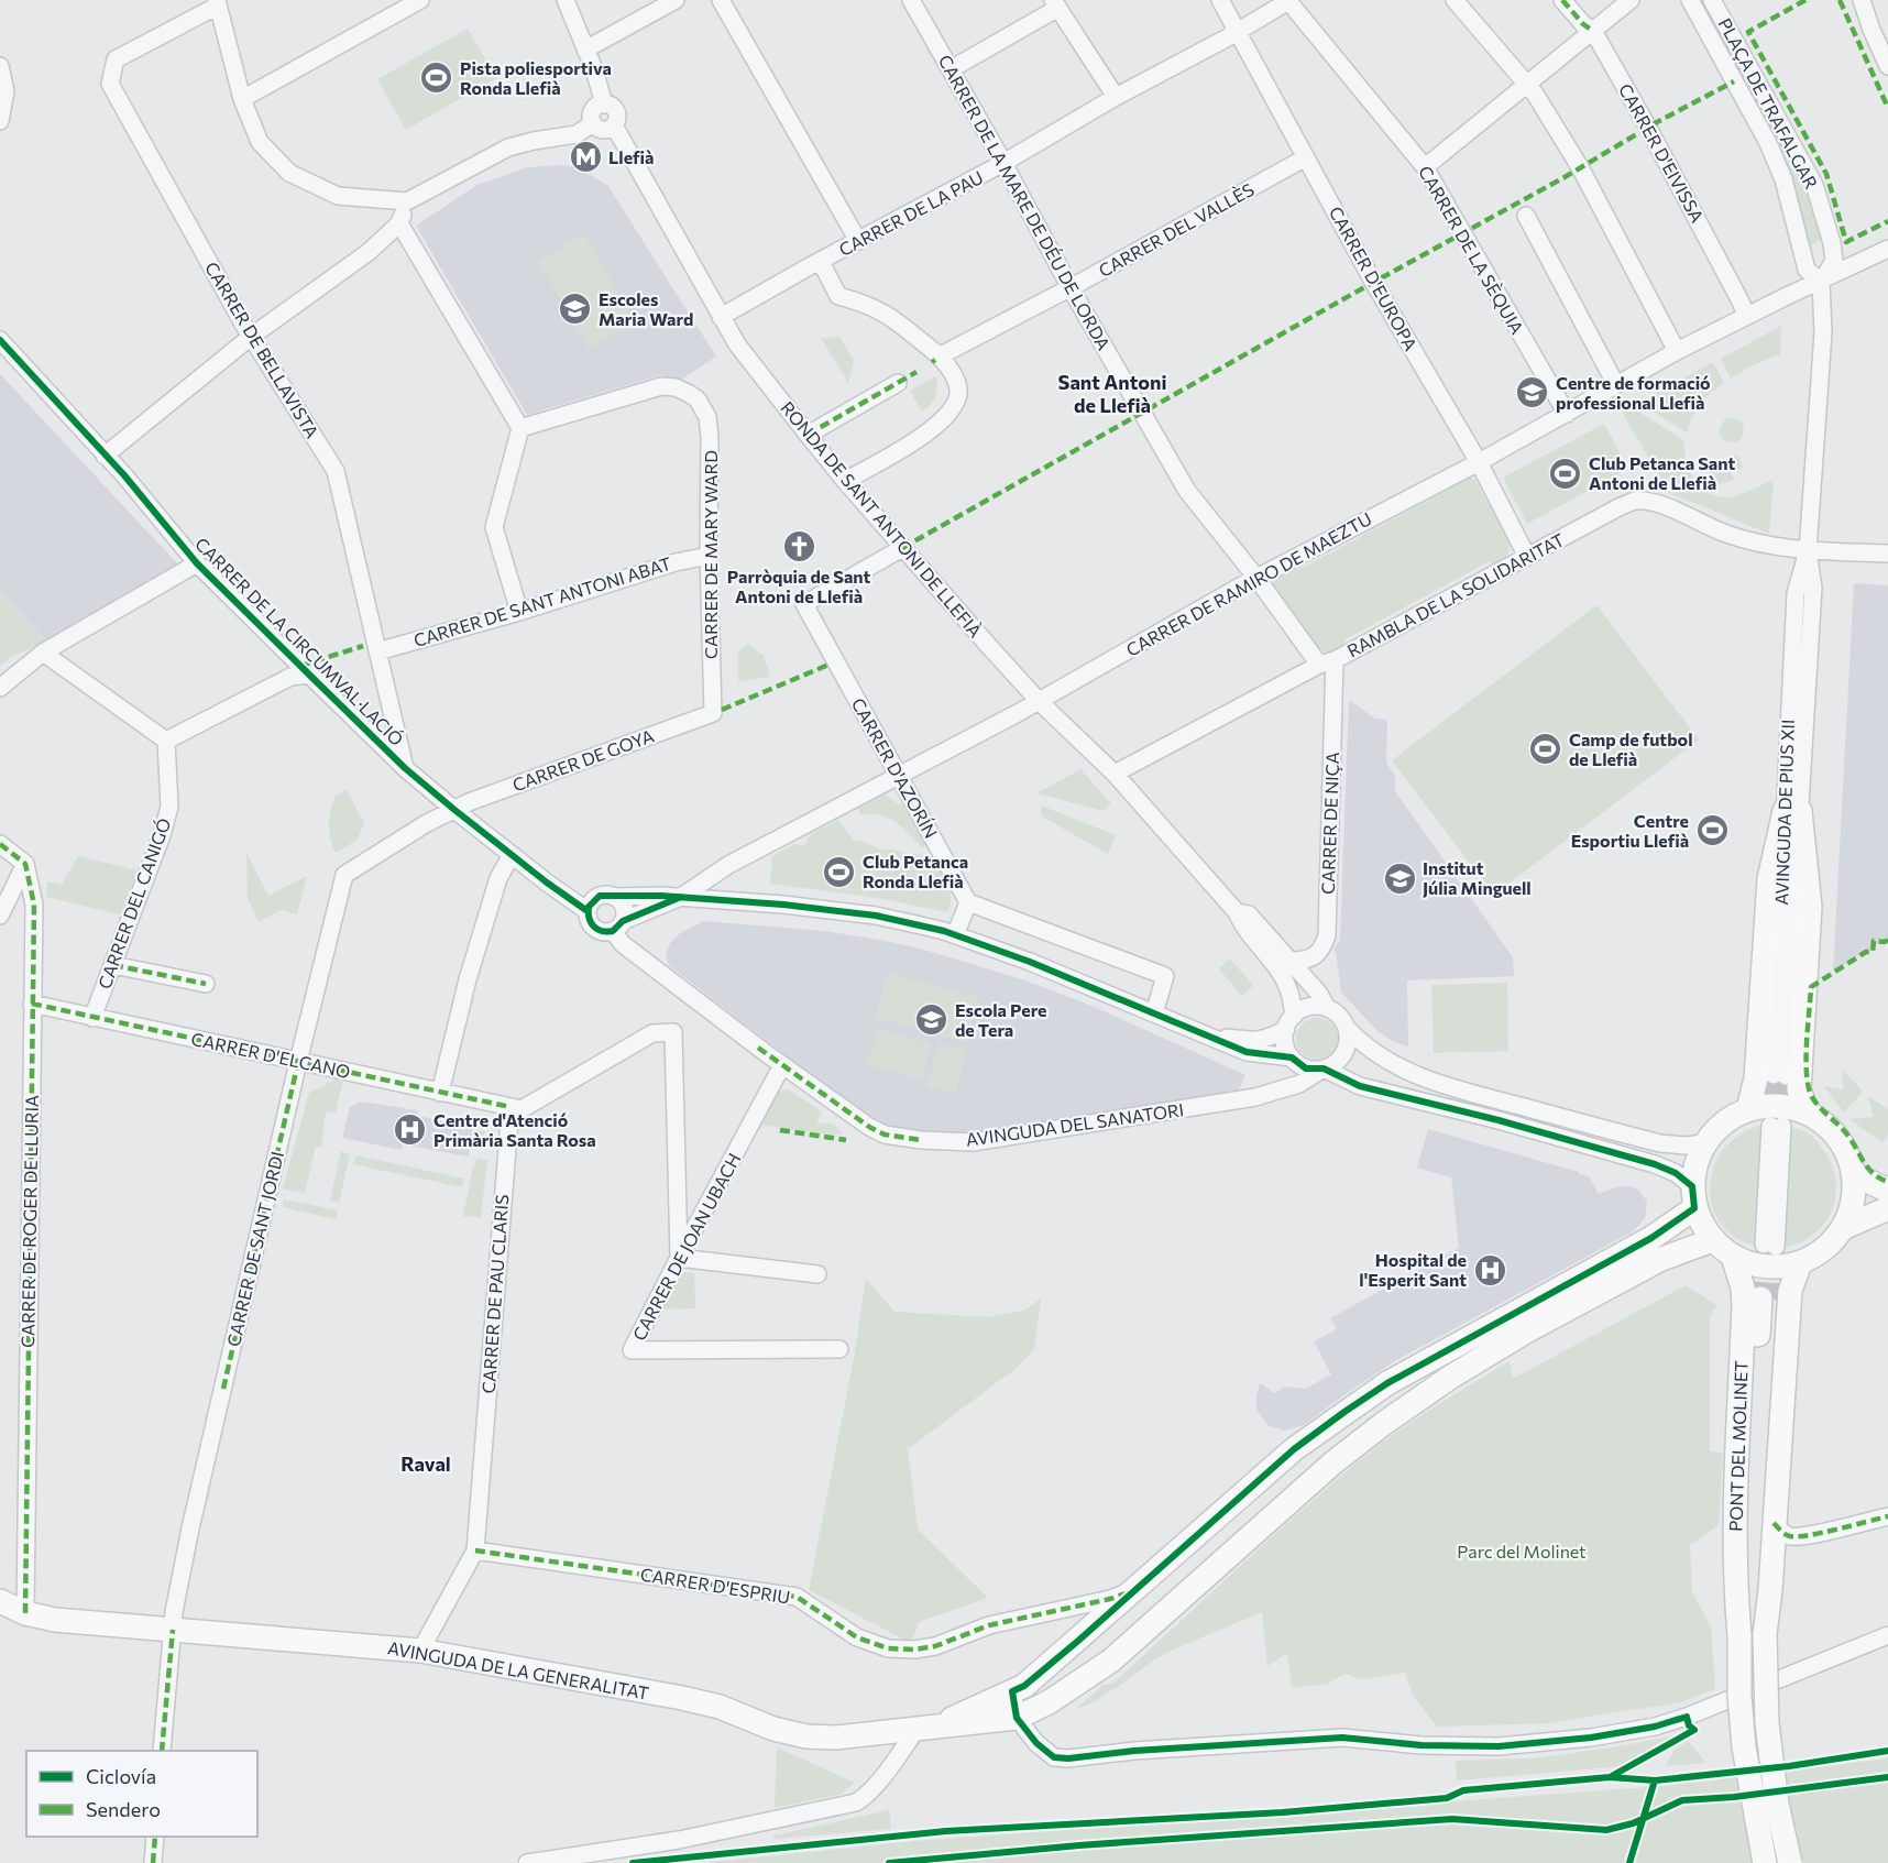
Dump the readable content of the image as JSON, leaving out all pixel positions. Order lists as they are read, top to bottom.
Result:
{
  "streets": {
    "street": [
      "PLAÇA DE TRAFALGAR",
      "CARRER D'EIVISSA",
      "CARRER DE LA MARE DE DÉU DE LORDA",
      "CARRER DE LA PAU",
      "CARRER DEL VALLÈS",
      "CARRER DE LA SÈQUIA",
      "CARRER D'EUROPA",
      "CARRER DE BELLAVISTA",
      "RONDA DE SANT ANTONI DE LLEFIÀ",
      "CARRER DE MARY WARD",
      "CARRER DE RAMIRO DE MAEZTU",
      "RAMBLA DE LA SOLIDARITAT",
      "CARRER DE SANT ANTONI ABAT",
      "CARRER DE LA CIRCUMVAL·LACIÓ",
      "CARRER DE GOYA",
      "CARRER D'AZORÍN",
      "AVINGUDA DE PIUS XII",
      "CARRER DE NIÇA",
      "CARRER DEL CANIGÓ",
      "CARRER D'ELCANO",
      "AVINGUDA DEL SANATORI",
      "CARRER DE ROGER DE LLURIA",
      "CARRER DE JOAN UBACH",
      "CARRER DE SANT JORDI",
      "CARRER DE PAU CLARIS",
      "PONT DEL MOLINET",
      "CARRER D'ESPRIU",
      "AVINGUDA DE LA GENERALITAT"
    ]
  },
  "crossings": [
    ["PLAÇA DE TRAFALGAR", "CARRER DE RAMIRO DE MAEZTU"],
    ["PLAÇA DE TRAFALGAR", "AVINGUDA DE PIUS XII"],
    ["CARRER D'EIVISSA", "CARRER DE RAMIRO DE MAEZTU"],
    ["CARRER DE LA MARE DE DÉU DE LORDA", "CARRER DE LA PAU"],
    ["CARRER DE LA MARE DE DÉU DE LORDA", "CARRER DEL VALLÈS"],
    ["CARRER DE LA MARE DE DÉU DE LORDA", "CARRER DE RAMIRO DE MAEZTU"],
    ["CARRER DE LA MARE DE DÉU DE LORDA", "RAMBLA DE LA SOLIDARITAT"],
    ["CARRER DE LA MARE DE DÉU DE LORDA", "CARRER DE NIÇA"],
    ["CARRER DE LA PAU", "CARRER DE LA SÈQUIA"],
    ["CARRER DE LA PAU", "CARRER D'EUROPA"],
    ["CARRER DE LA PAU", "RONDA DE SANT ANTONI DE LLEFIÀ"],
    ["CARRER DEL VALLÈS", "CARRER D'EUROPA"],
    ["CARRER DE LA SÈQUIA", "CARRER DE RAMIRO DE MAEZTU"],
    ["CARRER D'EUROPA", "CARRER DE RAMIRO DE MAEZTU"],
    ["CARRER D'EUROPA", "RAMBLA DE LA SOLIDARITAT"],
    ["CARRER DE BELLAVISTA", "CARRER DE SANT ANTONI ABAT"],
    ["CARRER DE BELLAVISTA", "CARRER DE LA CIRCUMVAL·LACIÓ"],
    ["RONDA DE SANT ANTONI DE LLEFIÀ", "CARRER DE RAMIRO DE MAEZTU"],
    ["RONDA DE SANT ANTONI DE LLEFIÀ", "RAMBLA DE LA SOLIDARITAT"],
    ["RONDA DE SANT ANTONI DE LLEFIÀ", "CARRER D'AZORÍN"],
    ["CARRER DE MARY WARD", "CARRER DE SANT ANTONI ABAT"],
    ["CARRER DE MARY WARD", "CARRER DE GOYA"],
    ["CARRER DE RAMIRO DE MAEZTU", "CARRER D'AZORÍN"],
    ["CARRER DE RAMIRO DE MAEZTU", "AVINGUDA DE PIUS XII"],
    ["CARRER DE RAMIRO DE MAEZTU", "AVINGUDA DEL SANATORI"],
    ["RAMBLA DE LA SOLIDARITAT", "AVINGUDA DE PIUS XII"],
    ["RAMBLA DE LA SOLIDARITAT", "CARRER DE NIÇA"],
    ["CARRER DE LA CIRCUMVAL·LACIÓ", "CARRER DE GOYA"],
    ["CARRER DE LA CIRCUMVAL·LACIÓ", "CARRER DE SANT JORDI"],
    ["CARRER DE GOYA", "CARRER DE SANT JORDI"],
    ["CARRER DEL CANIGÓ", "CARRER D'ELCANO"],
    ["CARRER D'ELCANO", "CARRER DE ROGER DE LLURIA"],
    ["CARRER D'ELCANO", "CARRER DE SANT JORDI"],
    ["CARRER D'ELCANO", "CARRER DE PAU CLARIS"],
    ["AVINGUDA DEL SANATORI", "CARRER DE JOAN UBACH"],
    ["CARRER DE ROGER DE LLURIA", "AVINGUDA DE LA GENERALITAT"],
    ["CARRER DE SANT JORDI", "AVINGUDA DE LA GENERALITAT"],
    ["CARRER DE PAU CLARIS", "CARRER D'ESPRIU"],
    ["CARRER DE PAU CLARIS", "AVINGUDA DE LA GENERALITAT"]
  ],
  "districts": ["Sant Antoni de Llefià", "Raval"],
  "parks": ["Parc del Molinet"],
  "places": {
    "sports": [
      "Pista poliesportiva Ronda Llefià",
      "Club Petanca Sant Antoni de Llefià",
      "Camp de futbol de Llefià",
      "Centre Esportiu Llefià",
      "Club Petanca Ronda Llefià"
    ],
    "metro station": ["Llefià"],
    "school or university": [
      "Escoles Maria Ward",
      "Centre de formació professional Llefià",
      "Institut Júlia Minguell",
      "Escola Pere de Tera"
    ],
    "church": ["Parròquia de Sant Antoni de Llefià"],
    "hospital": ["Centre d'Atenció Primària Santa Rosa", "Hospital de l'Esperit Sant"]
  },
  "legend": ["Ciclovía", "Sendero"]
}
